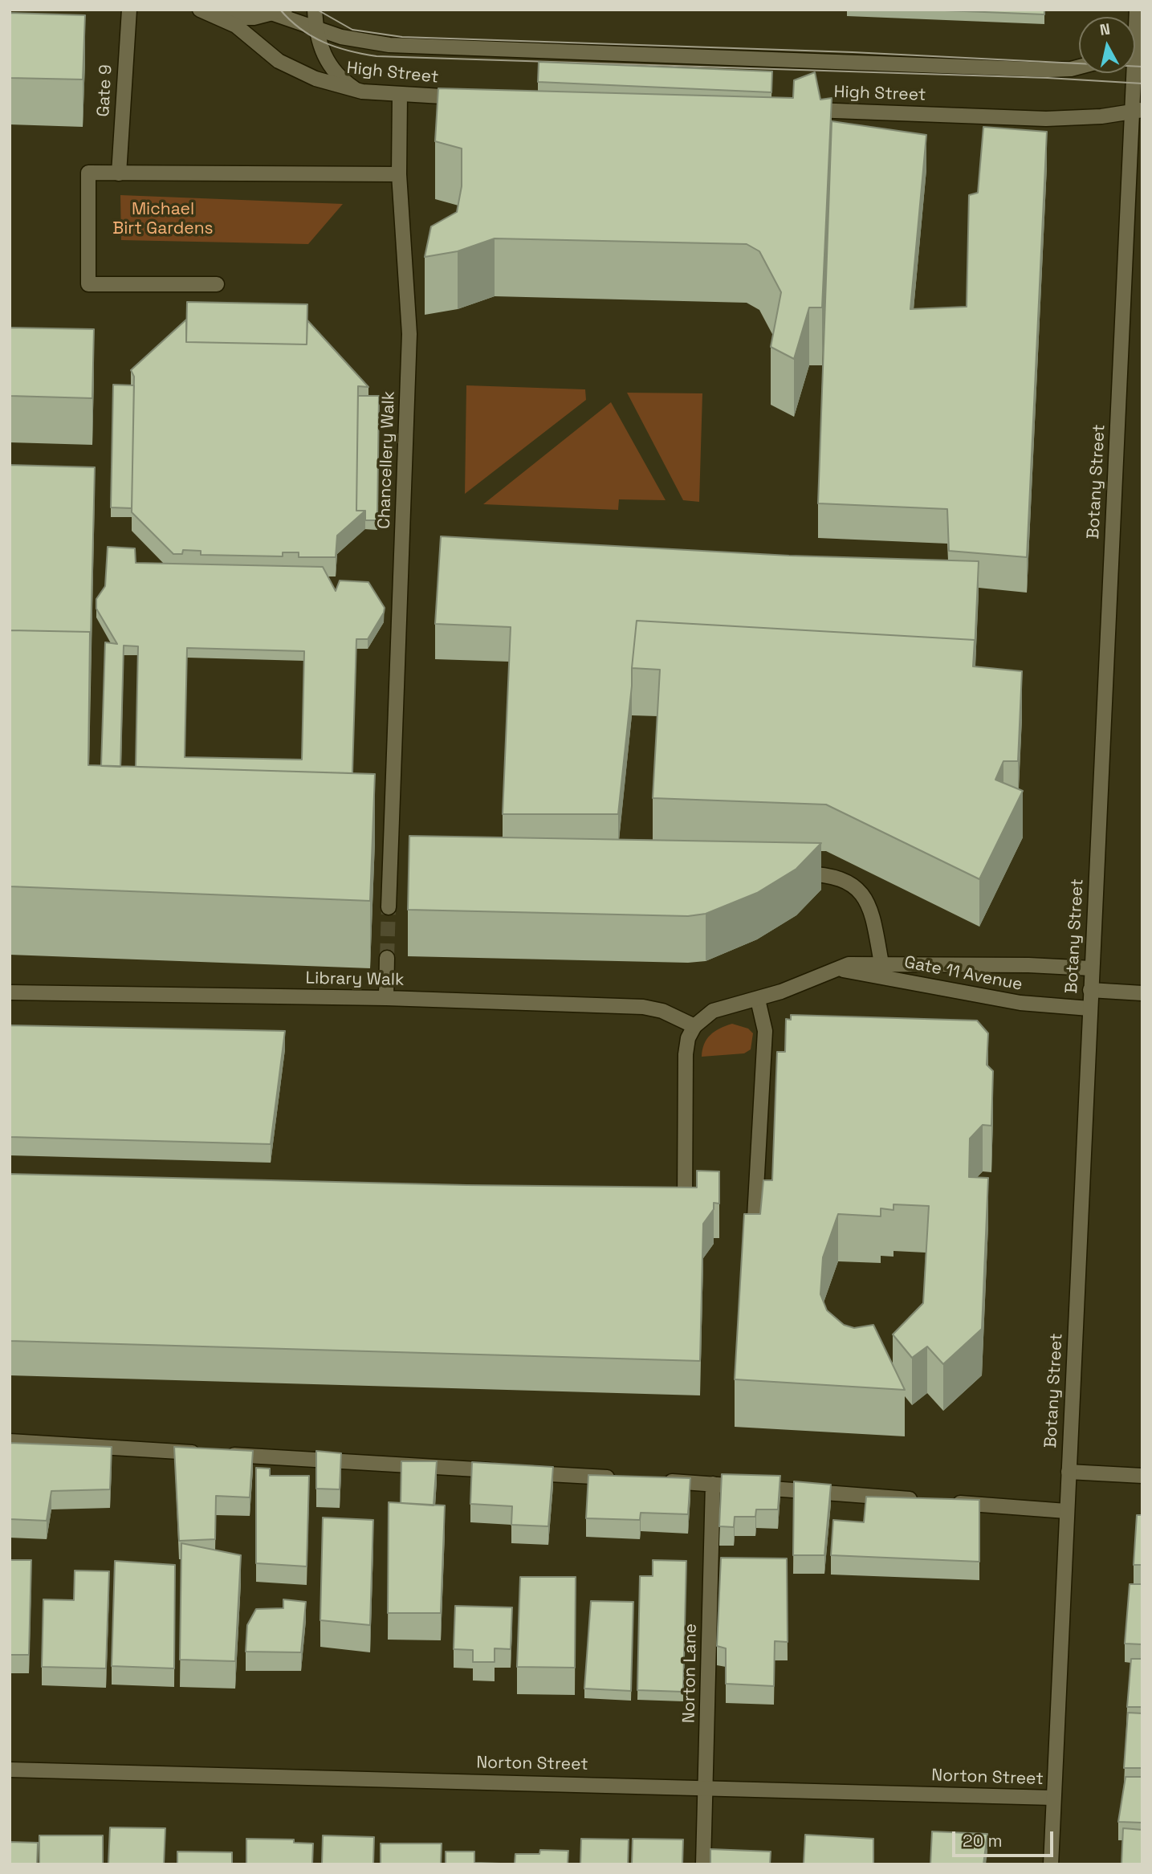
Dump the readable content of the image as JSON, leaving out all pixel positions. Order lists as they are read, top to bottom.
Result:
{
  "streets": {
    "street": [
      "High Street",
      "Gate 9",
      "Chancellery Walk",
      "Botany Street",
      "Gate 11 Avenue",
      "Library Walk",
      "Norton Lane",
      "Norton Street"
    ]
  },
  "crossings": [
    ["High Street", "Chancellery Walk"],
    ["High Street", "Botany Street"],
    ["Botany Street", "Gate 11 Avenue"],
    ["Botany Street", "Norton Street"],
    ["Gate 11 Avenue", "Library Walk"],
    ["Norton Lane", "Norton Street"]
  ],
  "parks": ["Michael Birt Gardens"],
  "scale_bar": "20 m",
  "north": "top"
}
